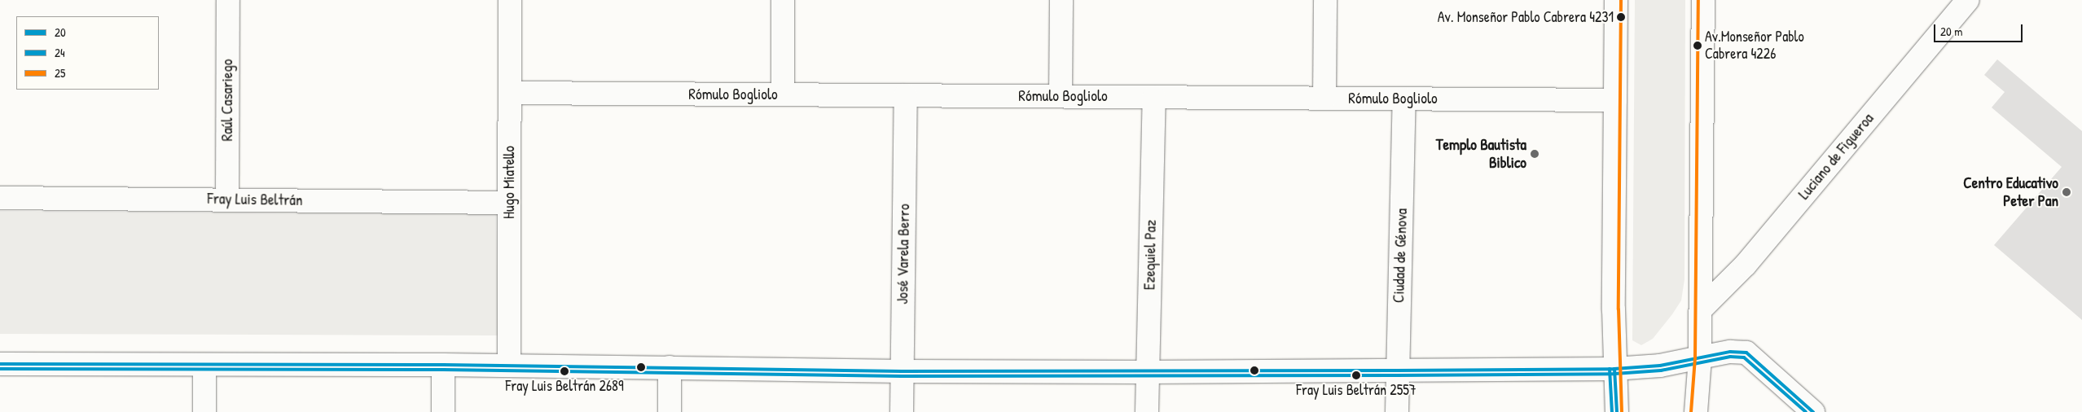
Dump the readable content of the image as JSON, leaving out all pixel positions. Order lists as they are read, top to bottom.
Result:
{
  "streets": {
    "street": [
      "Rómulo Bogliolo",
      "Raúl Casariego",
      "Luciano de Figueroa",
      "Hugo Miatello",
      "Fray Luis Beltrán",
      "José Varela Berro",
      "Ezequiel Paz",
      "Ciudad de Génova"
    ]
  },
  "crossings": [
    ["Rómulo Bogliolo", "Hugo Miatello"],
    ["Rómulo Bogliolo", "José Varela Berro"],
    ["Rómulo Bogliolo", "Ezequiel Paz"],
    ["Rómulo Bogliolo", "Ciudad de Génova"],
    ["Raúl Casariego", "Fray Luis Beltrán"],
    ["Hugo Miatello", "Fray Luis Beltrán"]
  ],
  "places": [
    "Av. Monseñor Pablo Cabrera 4231",
    "Av.Monseñor Pablo Cabrera 4226",
    "Templo Bautista Biblico",
    "Centro Educativo Peter Pan",
    "Fray Luis Beltrán 2689",
    "Fray Luis Beltrán 2557"
  ],
  "lines": ["transit line 25", "transit line 20", "transit line 24"],
  "legend": ["20", "24", "25"],
  "scale_bar": "20 m"
}
